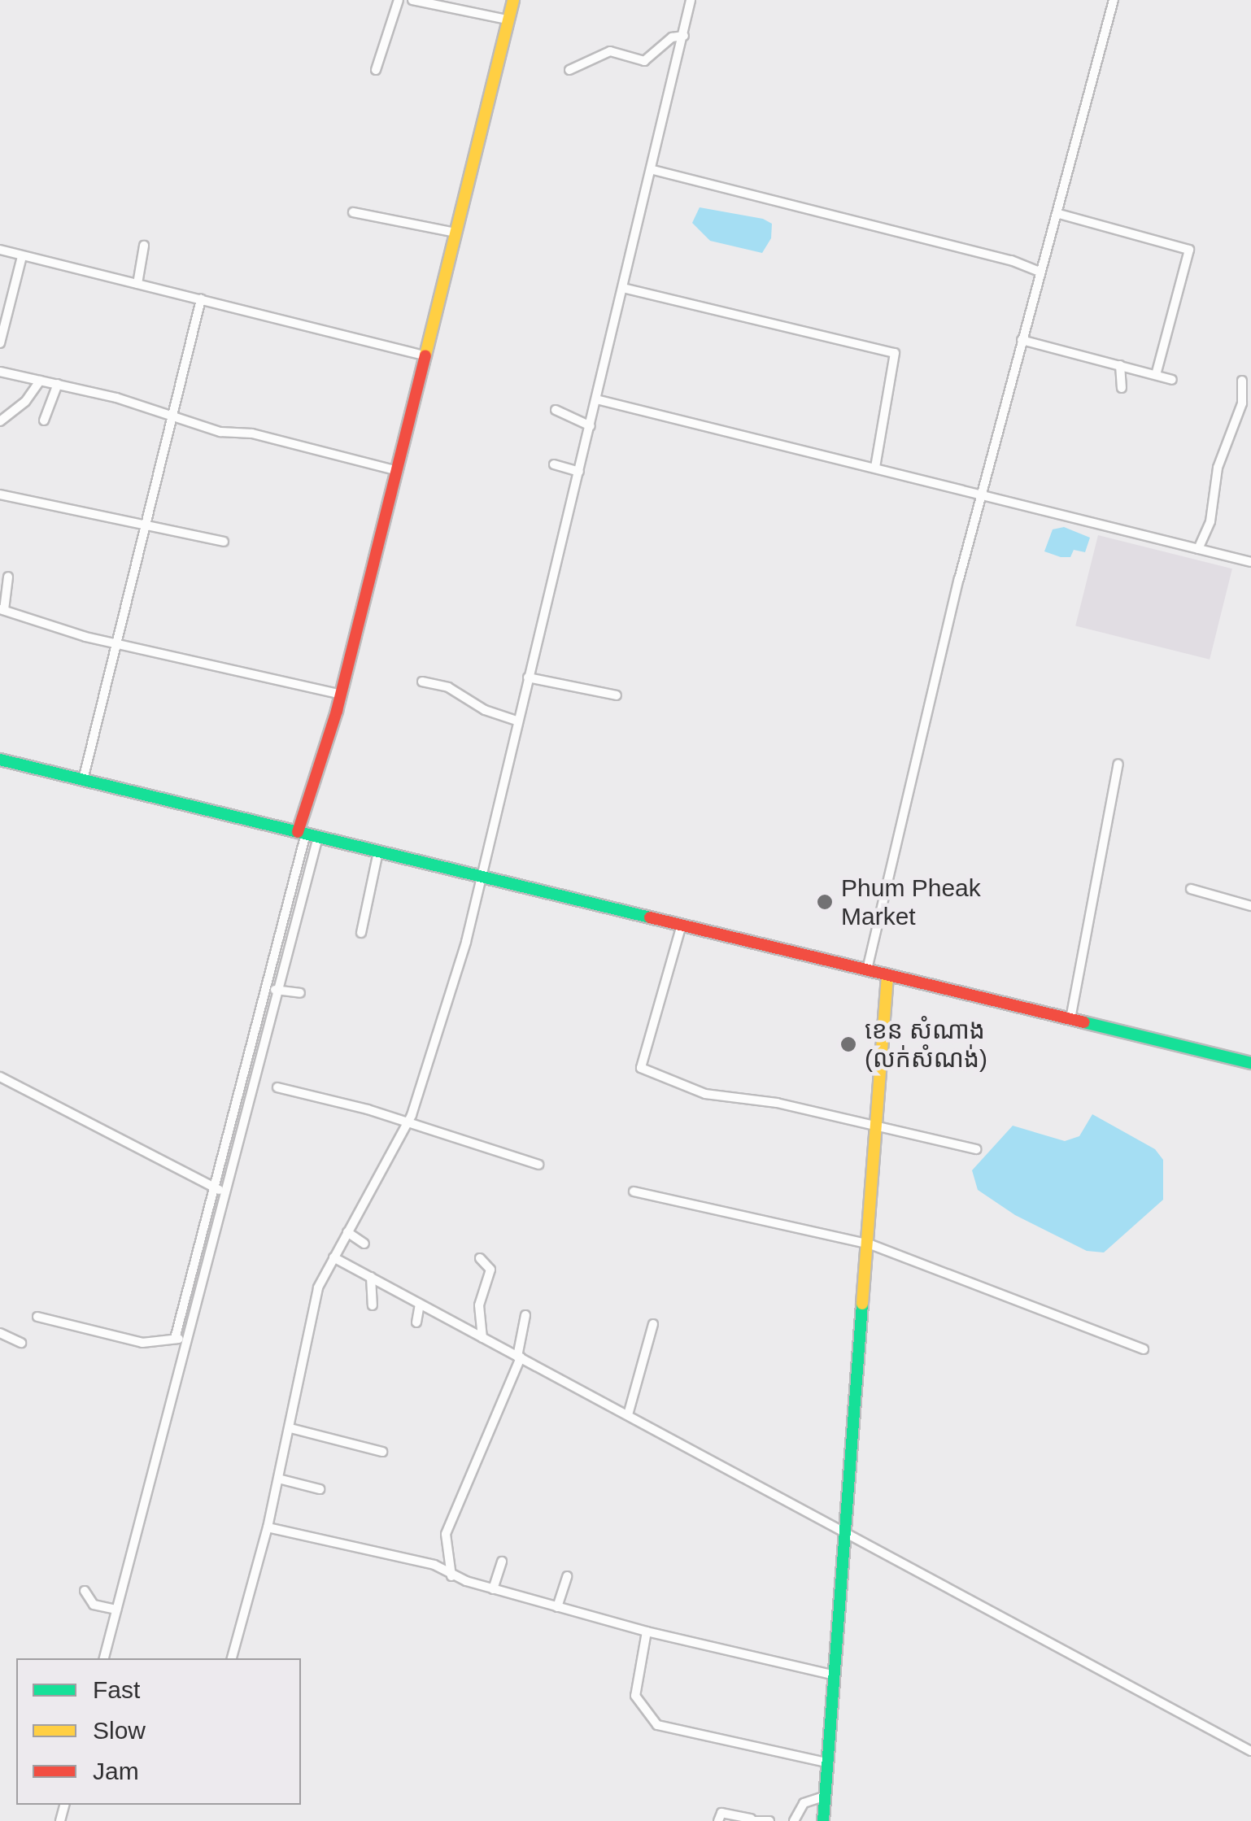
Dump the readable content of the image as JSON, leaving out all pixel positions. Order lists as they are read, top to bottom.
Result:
{
  "places": ["Phum Pheak Market", "ខេន សំណាង (លក់សំណង់)"],
  "legend": ["Fast", "Slow", "Jam"]
}
